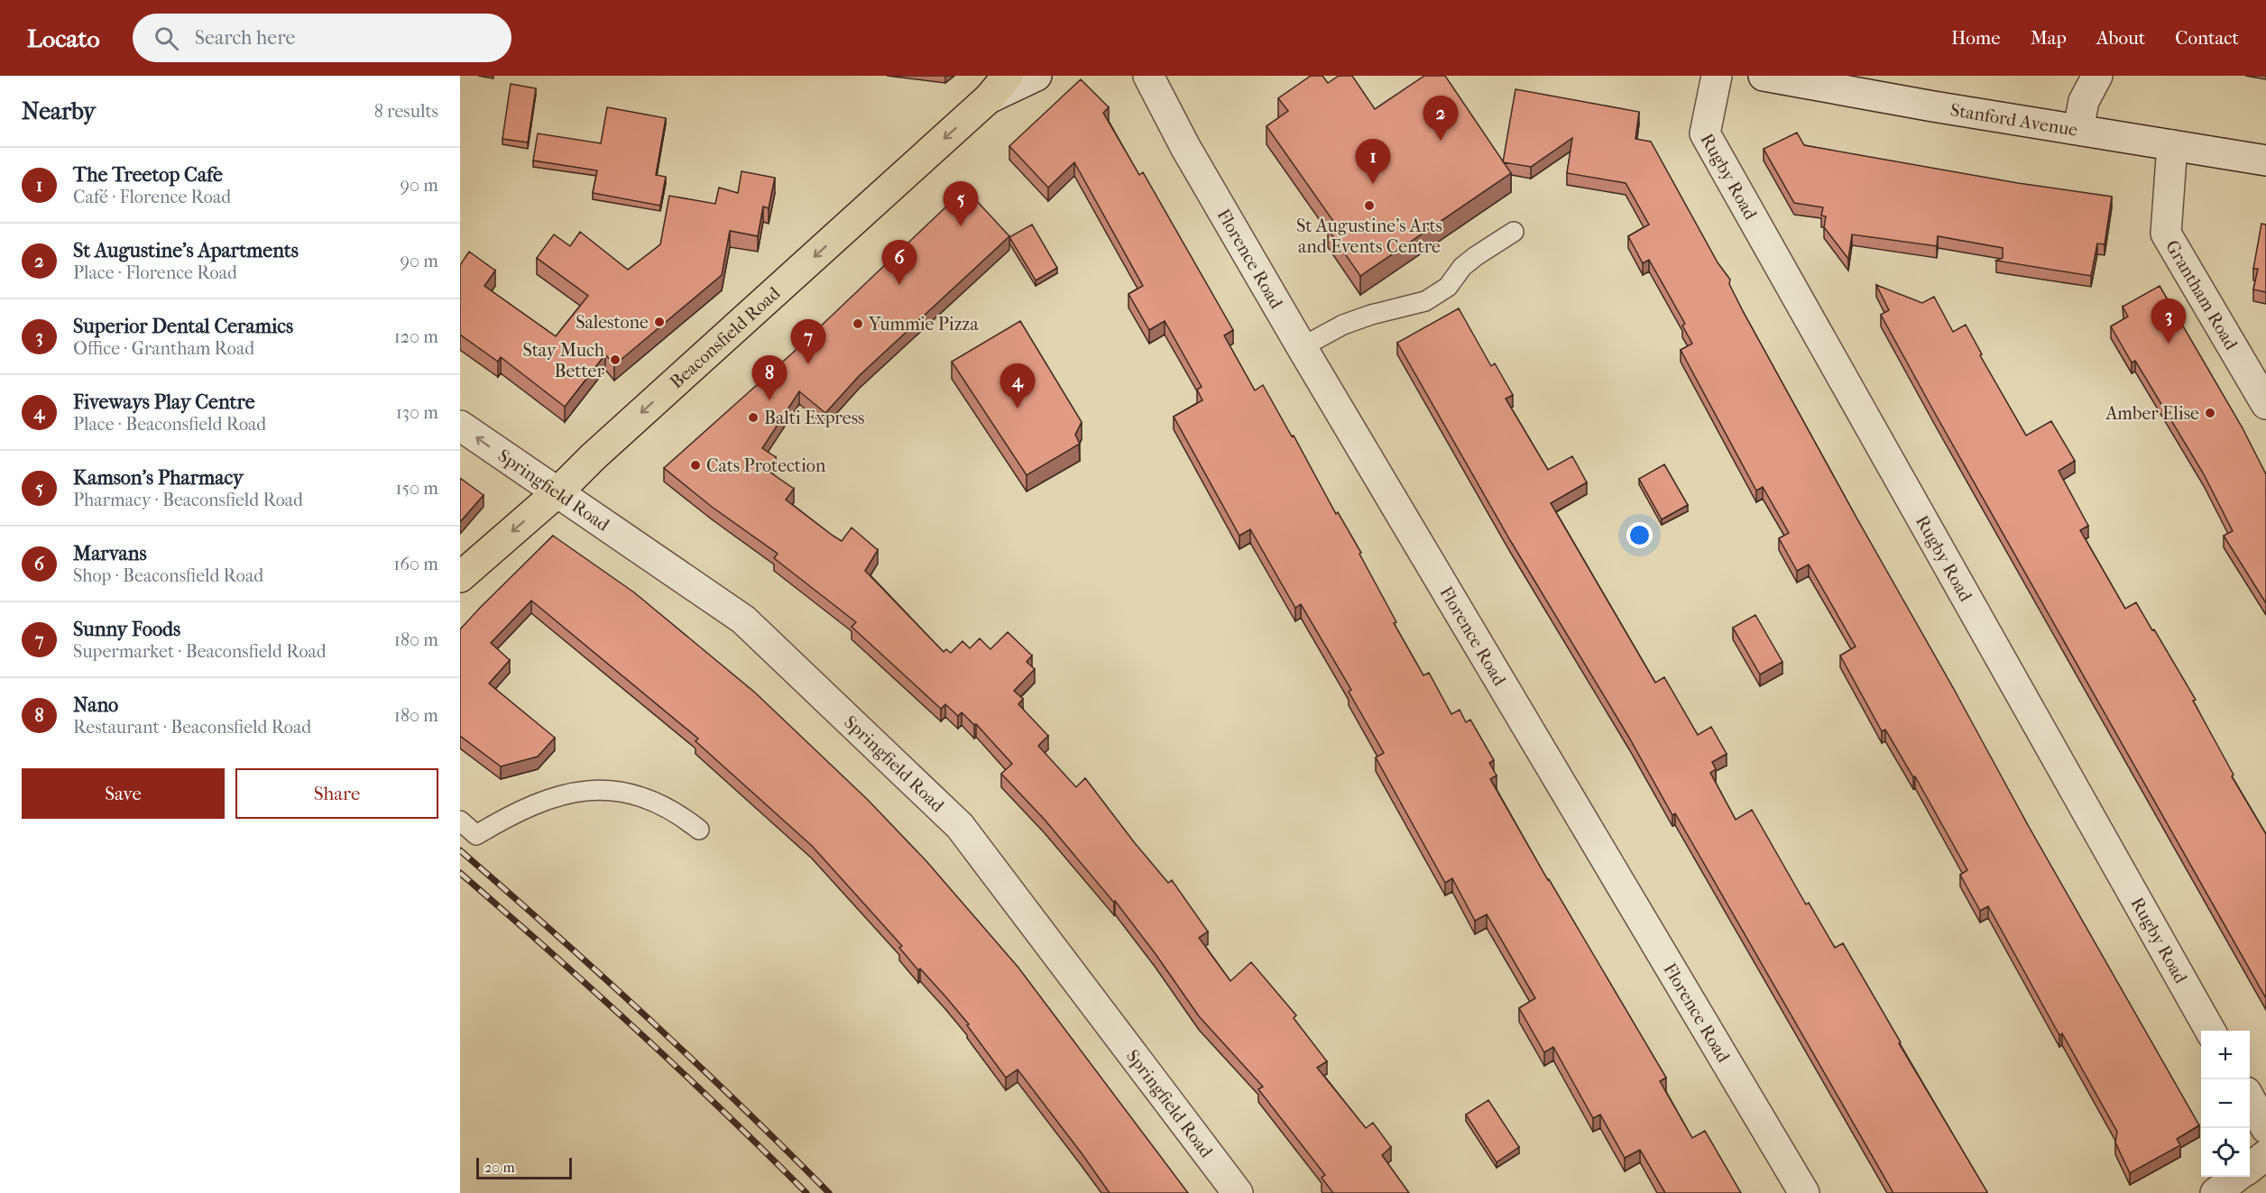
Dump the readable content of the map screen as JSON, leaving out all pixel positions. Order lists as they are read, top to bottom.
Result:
{
  "streets": {
    "highway": ["Beaconsfield Road"],
    "street": [
      "Stanford Avenue",
      "Rugby Road",
      "Florence Road",
      "Grantham Road",
      "Springfield Road"
    ]
  },
  "crossings": [
    ["Stanford Avenue", "Grantham Road"],
    ["Beaconsfield Road", "Springfield Road"]
  ],
  "one_way": ["Beaconsfield Road"],
  "places": [
    "St Augustine's Arts and Events Centre",
    "Salestone",
    "Yummie Pizza",
    "Stay Much Better",
    "Amber Elise",
    "Balti Express",
    "Cats Protection"
  ],
  "scale_bar": "20 m",
  "page": {
    "header": "Locato",
    "search": "Search here",
    "nav": [
      "Home",
      "Map",
      "About",
      "Contact"
    ],
    "heading": ["Nearby", "8 results"],
    "pins": [
      "2",
      "1",
      "5",
      "6",
      "3",
      "7",
      "8",
      "4"
    ],
    "list": [
      {
        "mark": "1",
        "name": "The Treetop Cafe",
        "note": "Café · Florence Road",
        "value": "90 m"
      },
      {
        "mark": "2",
        "name": "St Augustine's Apartments",
        "note": "Place · Florence Road",
        "value": "90 m"
      },
      {
        "mark": "3",
        "name": "Superior Dental Ceramics",
        "note": "Office · Grantham Road",
        "value": "120 m"
      },
      {
        "mark": "4",
        "name": "Fiveways Play Centre",
        "note": "Place · Beaconsfield Road",
        "value": "130 m"
      },
      {
        "mark": "5",
        "name": "Kamson's Pharmacy",
        "note": "Pharmacy · Beaconsfield Road",
        "value": "150 m"
      },
      {
        "mark": "6",
        "name": "Marvans",
        "note": "Shop · Beaconsfield Road",
        "value": "160 m"
      },
      {
        "mark": "7",
        "name": "Sunny Foods",
        "note": "Supermarket · Beaconsfield Road",
        "value": "180 m"
      },
      {
        "mark": "8",
        "name": "Nano",
        "note": "Restaurant · Beaconsfield Road",
        "value": "180 m"
      }
    ],
    "buttons": ["Save", "Share"],
    "map_buttons": ["+", "−"],
    "scale": "20 m"
  }
}
